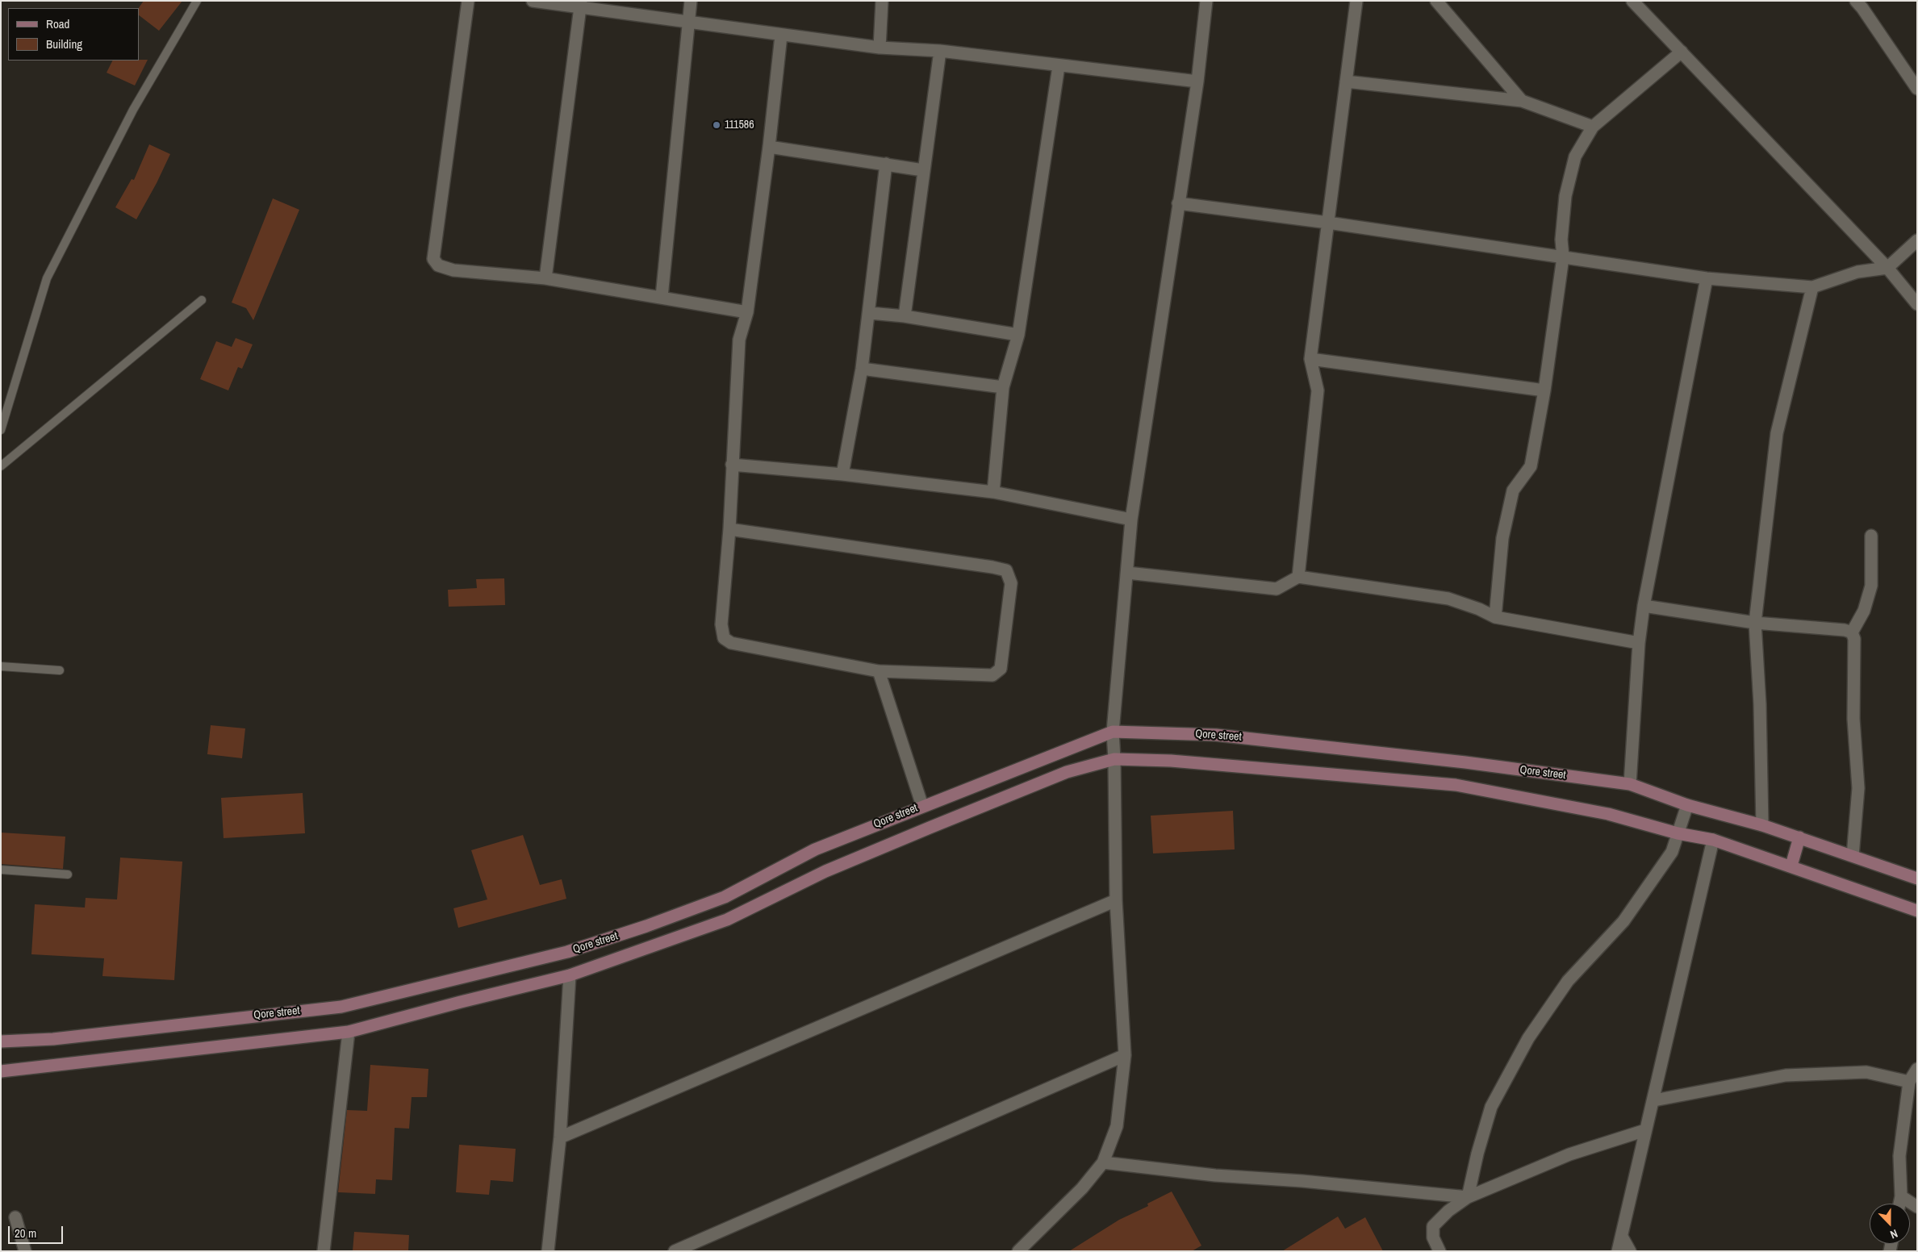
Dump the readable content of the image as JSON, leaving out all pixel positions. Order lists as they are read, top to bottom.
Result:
{
  "streets": {
    "street": ["Qore street"]
  },
  "places": ["111586"],
  "legend": ["Road", "Building"],
  "scale_bar": "20 m",
  "north": "bottom"
}
